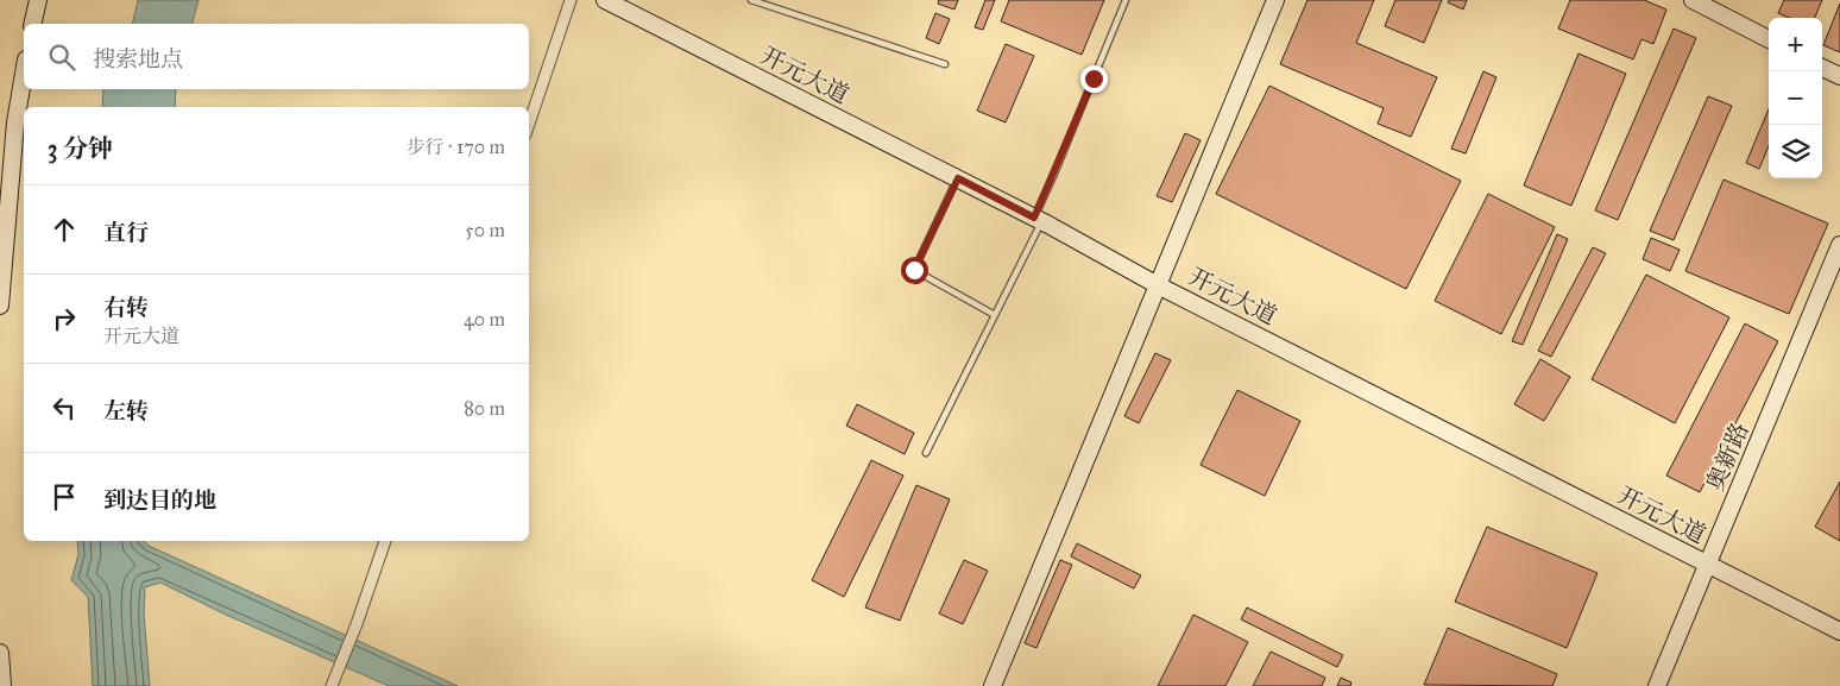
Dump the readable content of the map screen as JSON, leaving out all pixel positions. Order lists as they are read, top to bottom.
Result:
{
  "streets": {
    "street": ["开元大道", "奥新路"]
  },
  "page": {
    "map_buttons": ["+", "−"],
    "search": "搜索地点",
    "heading": ["3 分钟", "步行 · 170 m"],
    "list": [
      ["直行", "50 m"],
      ["右转", "开元大道", "40 m"],
      ["左转", "80 m"],
      "到达目的地"
    ]
  }
}
